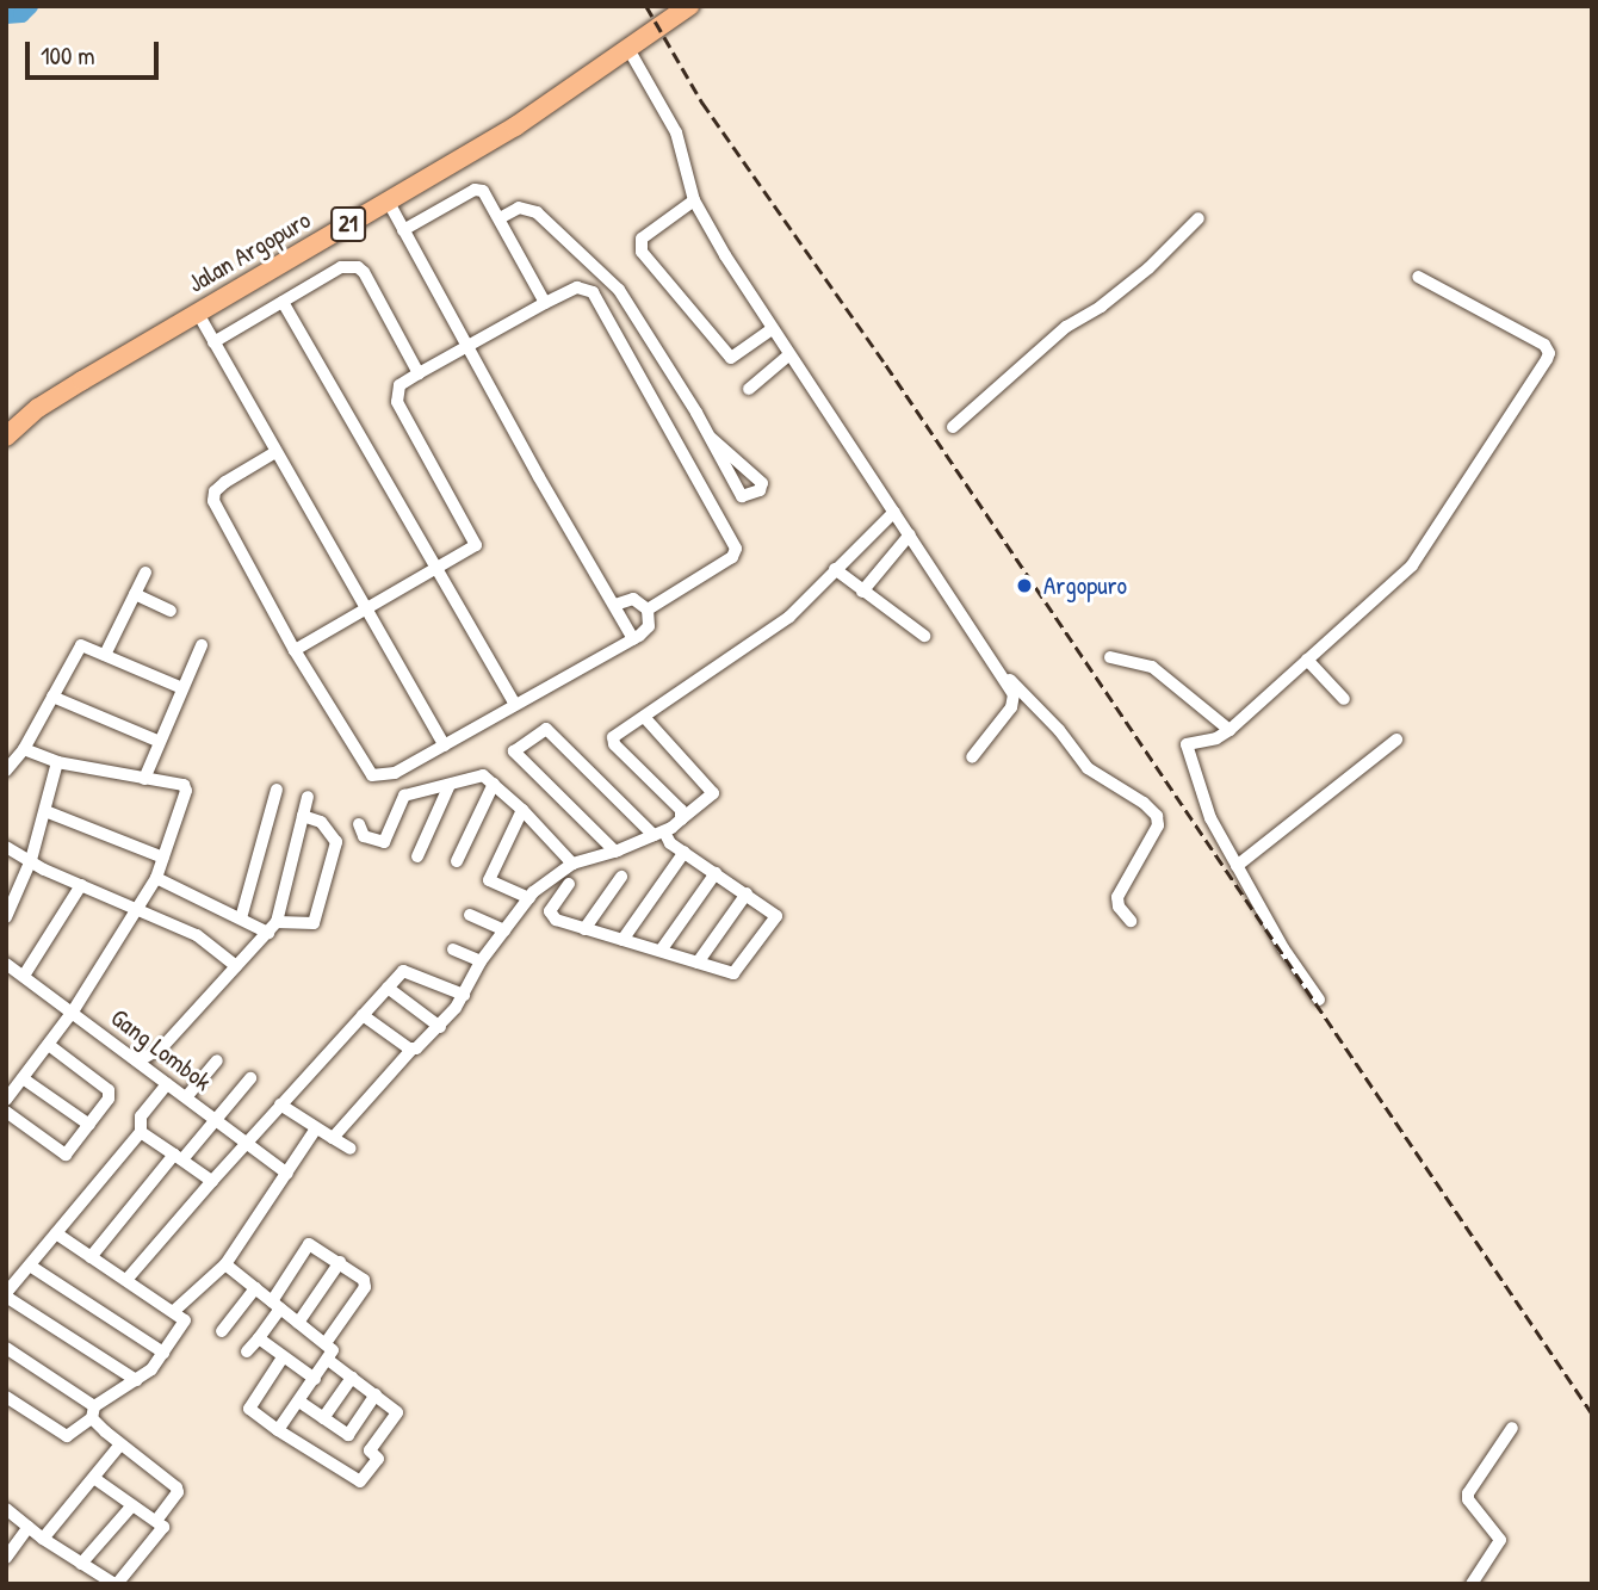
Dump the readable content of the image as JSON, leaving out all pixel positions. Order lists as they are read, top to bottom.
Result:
{
  "streets": {
    "highway": ["21", "Jalan Argopuro"],
    "street": ["Gang Lombok"]
  },
  "places": ["Argopuro"],
  "scale_bar": "100 m"
}
